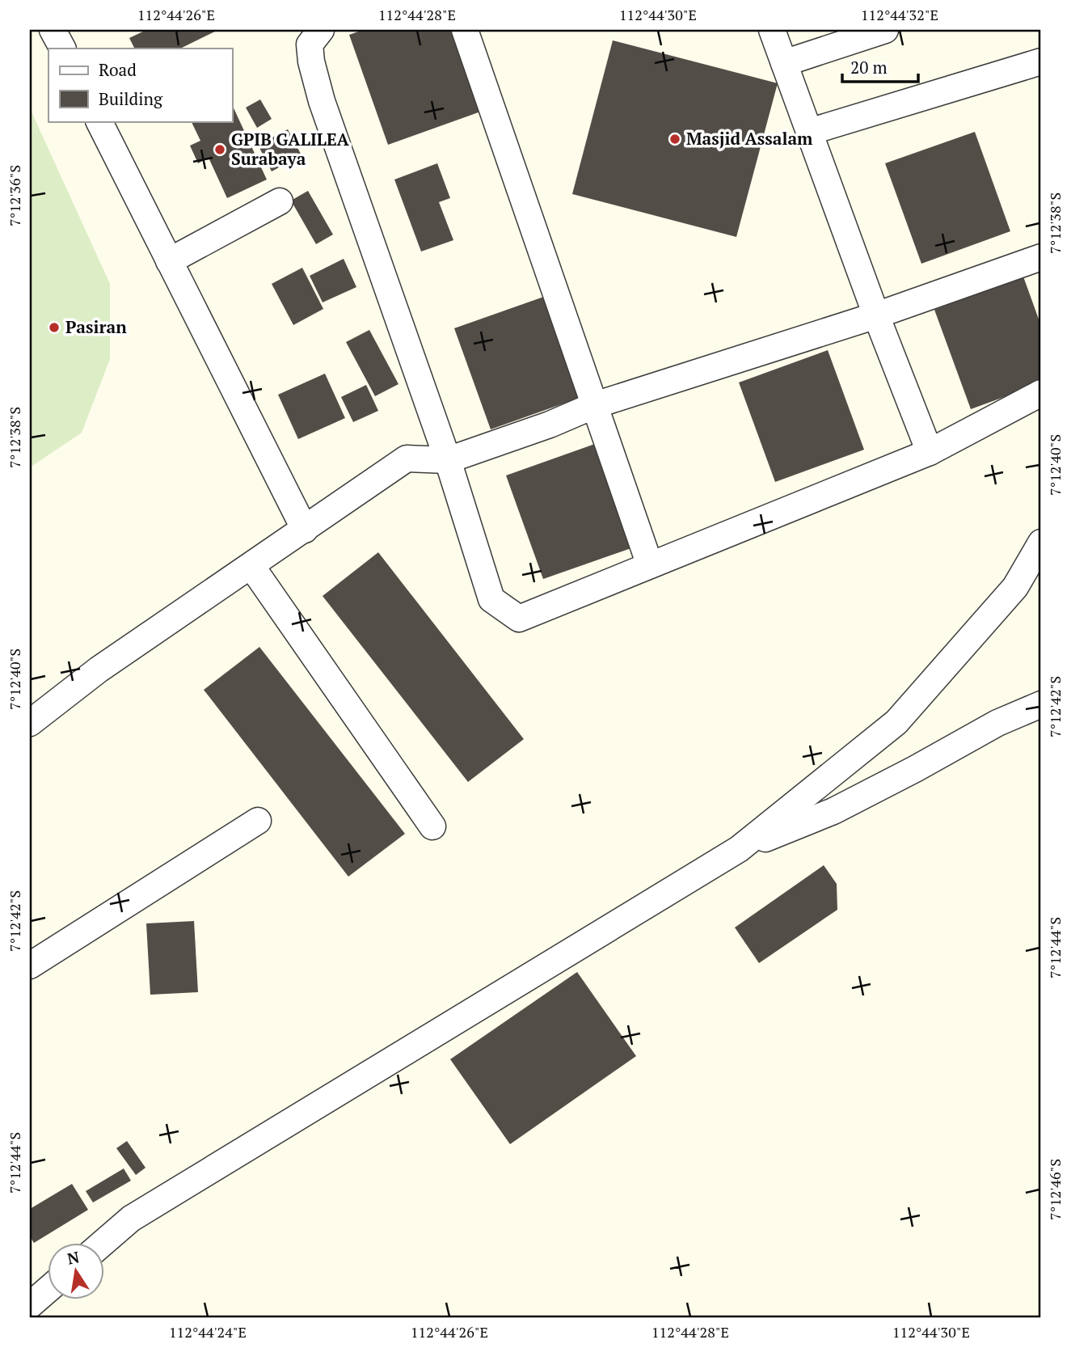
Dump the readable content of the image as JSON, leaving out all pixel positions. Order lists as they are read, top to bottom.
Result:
{
  "places": ["Masjid Assalam", "GPIB GALILEA Surabaya", "Pasiran"],
  "legend": ["Road", "Building"],
  "scale_bar": "20 m",
  "north": "top",
  "coordinates": [
    "112°44'26\"E",
    "112°44'28\"E",
    "112°44'30\"E",
    "112°44'32\"E",
    "7°12'36\"S",
    "7°12'38\"S",
    "7°12'40\"S",
    "7°12'42\"S",
    "7°12'44\"S",
    "7°12'46\"S",
    "112°44'24\"E"
  ]
}
